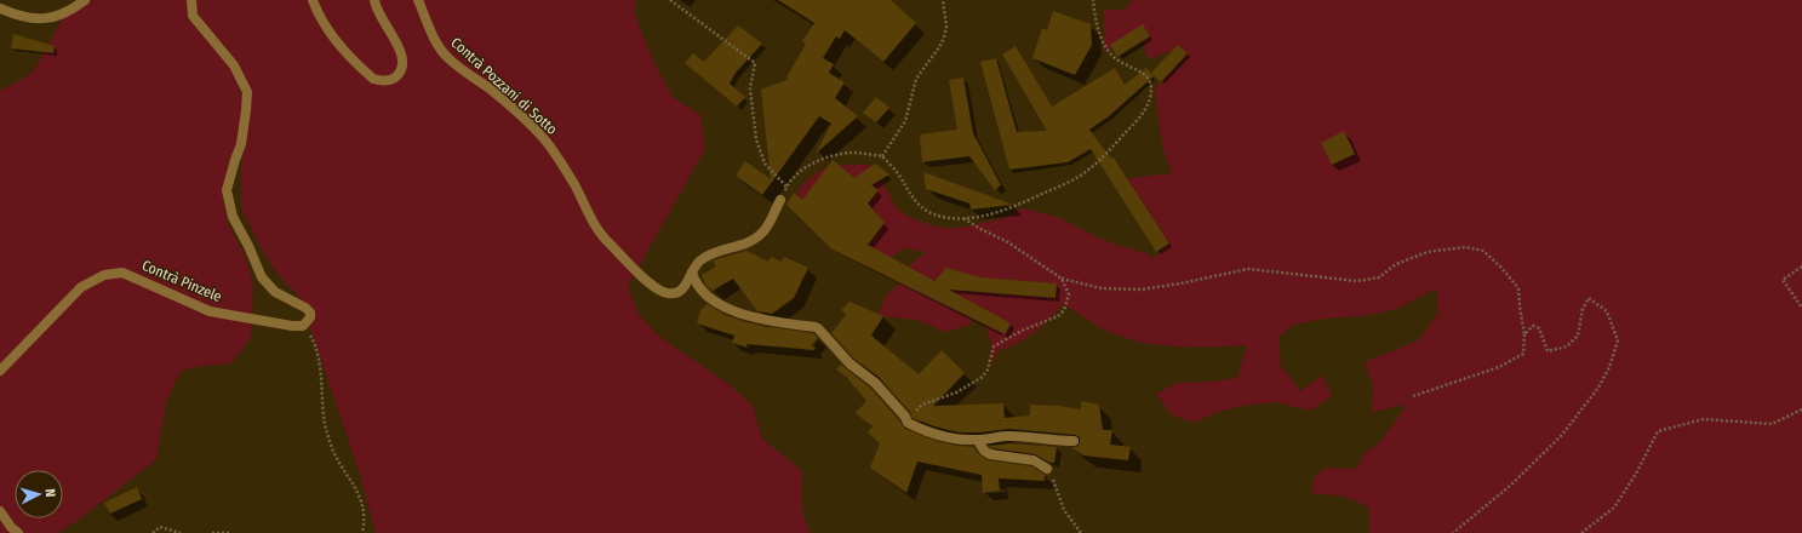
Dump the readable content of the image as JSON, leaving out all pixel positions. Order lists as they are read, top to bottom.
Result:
{
  "streets": {
    "street": ["Contrà Pozzani di Sotto", "Contrà Pinzele"]
  },
  "north": "right"
}
